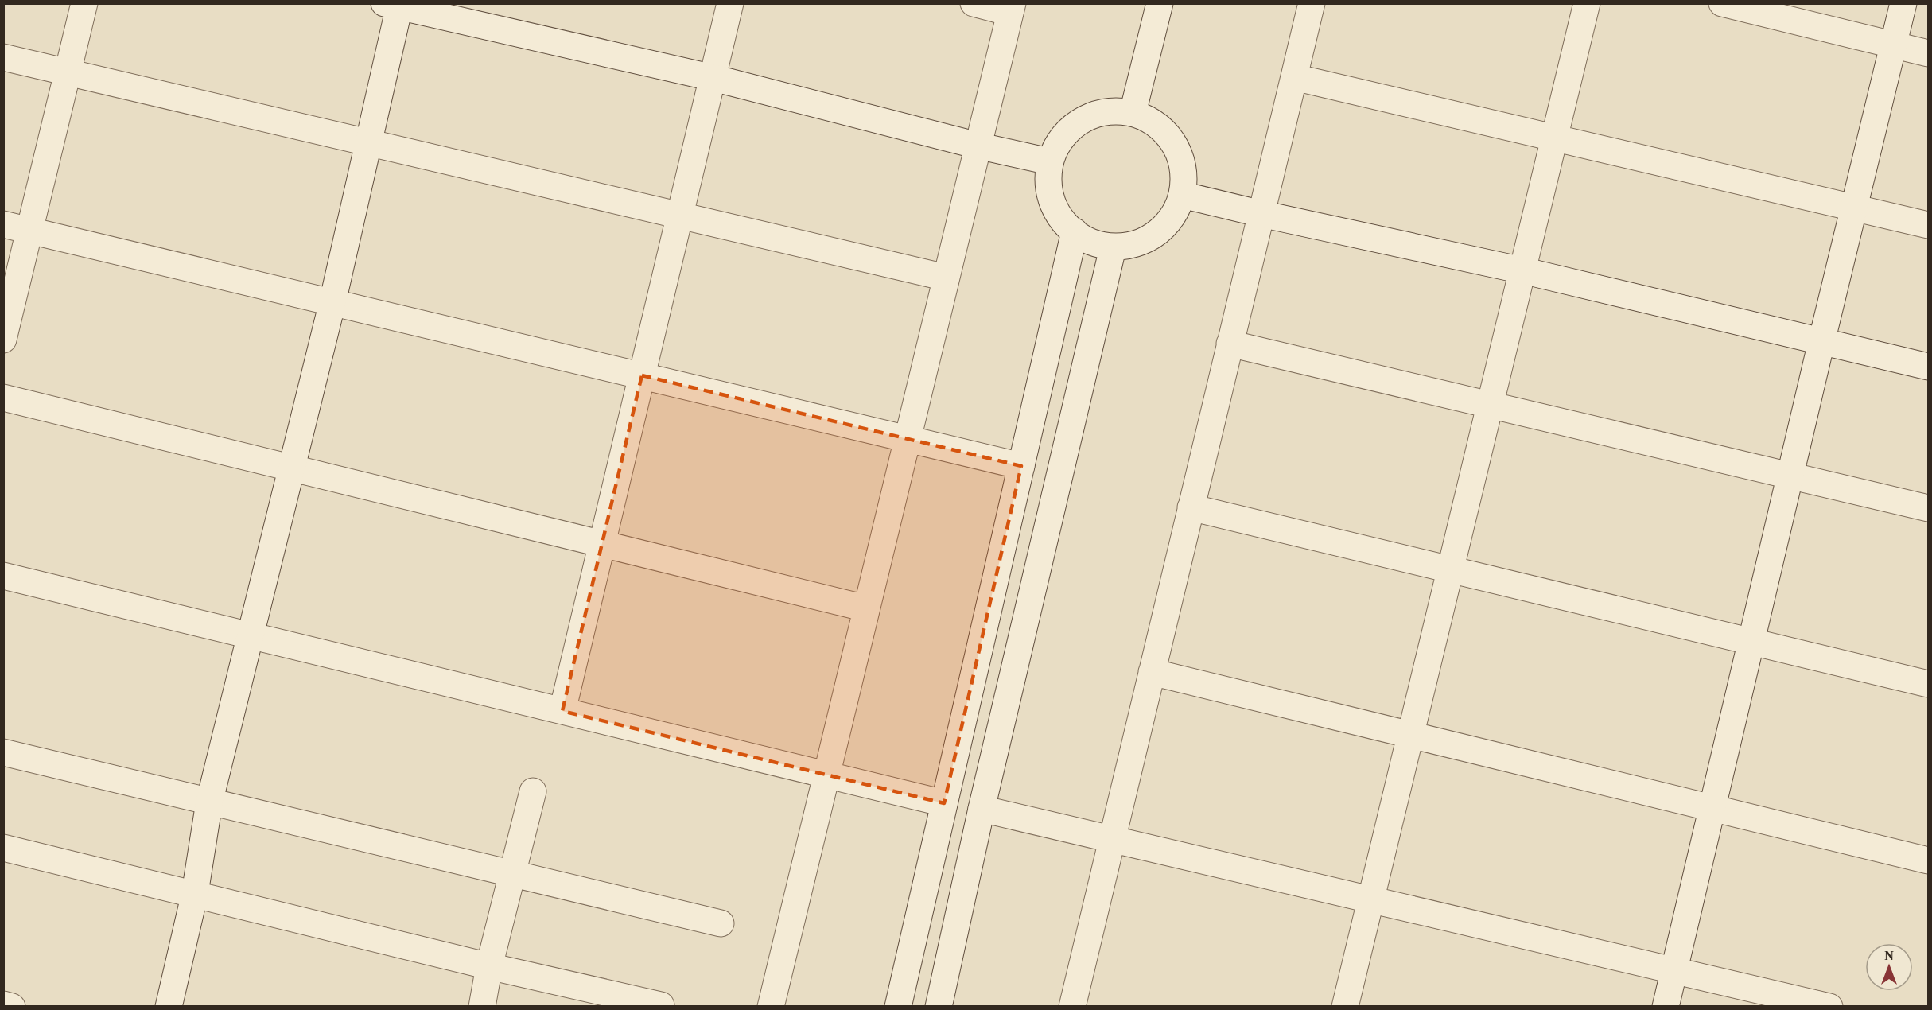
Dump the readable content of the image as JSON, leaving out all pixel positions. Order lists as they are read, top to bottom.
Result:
{
  "north": "top"
}
